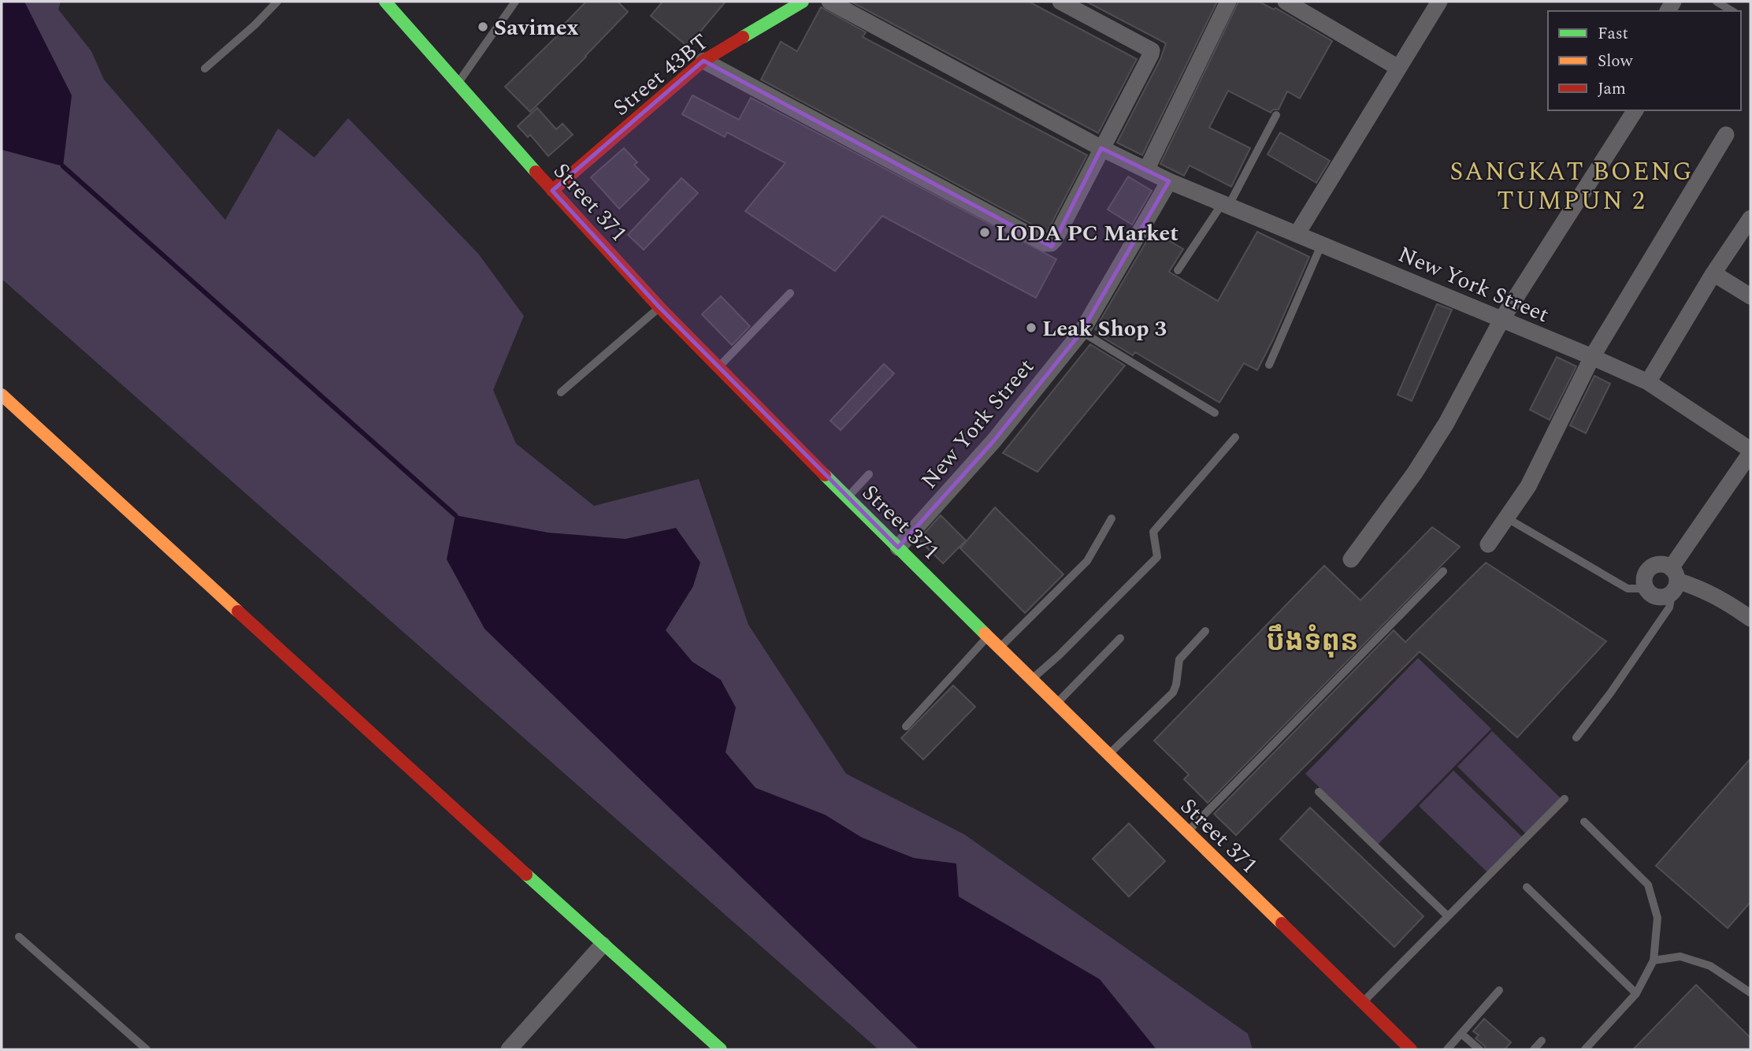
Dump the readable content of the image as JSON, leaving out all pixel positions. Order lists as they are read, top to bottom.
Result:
{
  "streets": {
    "main road": ["Street 43BT", "Street 371"],
    "street": ["New York Street"]
  },
  "crossings": [
    ["Street 43BT", "Street 371"],
    ["Street 371", "New York Street"]
  ],
  "districts": ["SANGKAT BOENG TUMPUN 2", "បឹងទំពុន"],
  "places": ["Savimex", "LODA PC Market", "Leak Shop 3"],
  "legend": ["Fast", "Slow", "Jam"]
}
